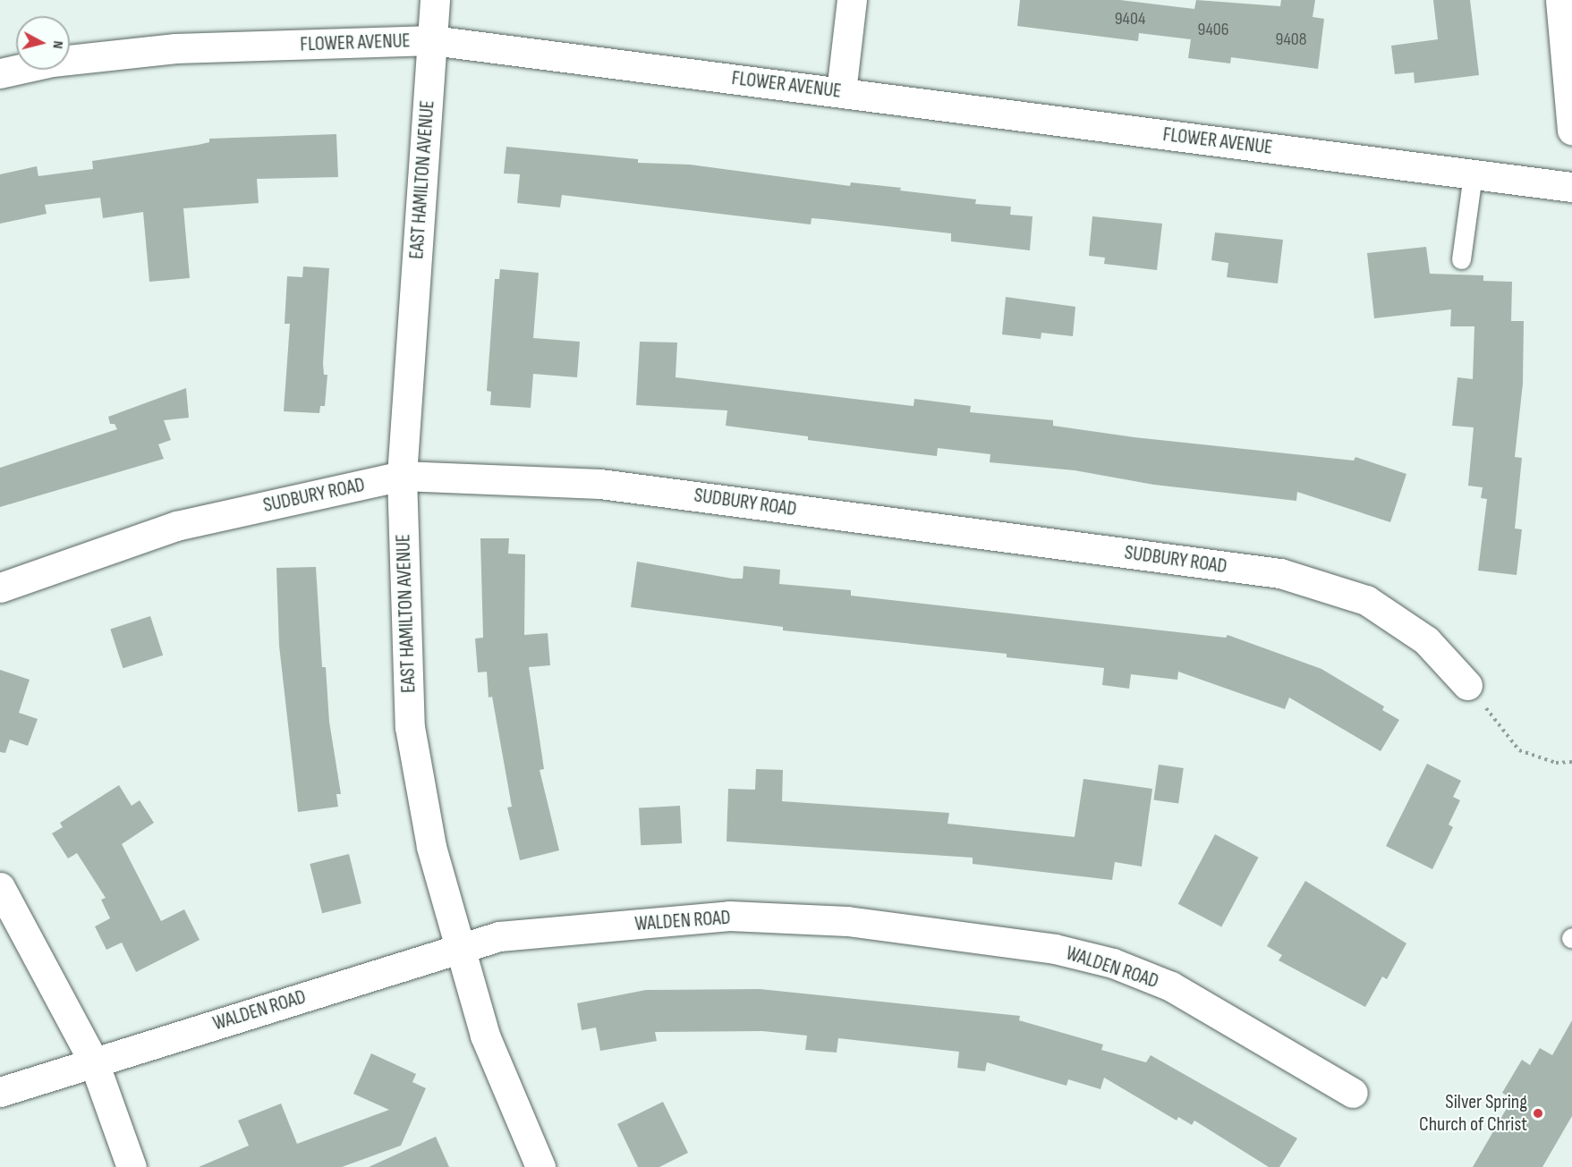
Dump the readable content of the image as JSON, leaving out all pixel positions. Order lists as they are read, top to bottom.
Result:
{
  "streets": {
    "street": [
      "FLOWER AVENUE",
      "EAST HAMILTON AVENUE",
      "SUDBURY ROAD",
      "WALDEN ROAD"
    ]
  },
  "crossings": [
    ["FLOWER AVENUE", "EAST HAMILTON AVENUE"],
    ["EAST HAMILTON AVENUE", "SUDBURY ROAD"],
    ["EAST HAMILTON AVENUE", "WALDEN ROAD"]
  ],
  "places": ["Silver Spring Church of Christ"],
  "house_numbers": ["9404", "9406", "9408"],
  "north": "right"
}
